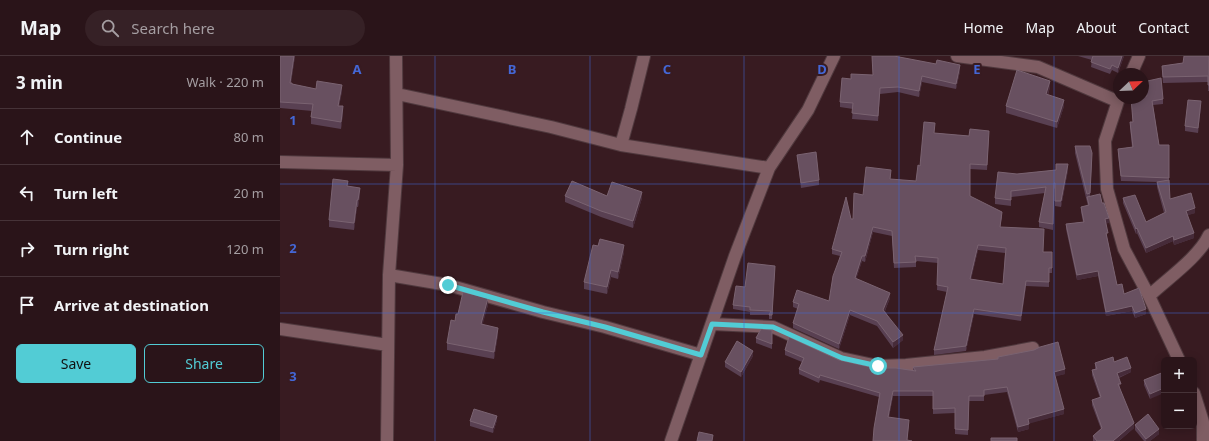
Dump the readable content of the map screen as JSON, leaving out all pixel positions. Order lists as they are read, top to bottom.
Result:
{
  "north": "top right",
  "page": {
    "header": "Map",
    "search": "Search here",
    "nav": [
      "Home",
      "Map",
      "About",
      "Contact"
    ],
    "heading": ["3 min", "Walk · 220 m"],
    "list": [
      ["Continue", "80 m"],
      ["Turn left", "20 m"],
      ["Turn right", "120 m"],
      "Arrive at destination"
    ],
    "buttons": ["Save", "Share"],
    "map_buttons": ["+", "−"]
  },
  "grid": {
    "columns": [
      "A",
      "B",
      "C",
      "D",
      "E"
    ],
    "rows": ["1", "2", "3"]
  }
}
